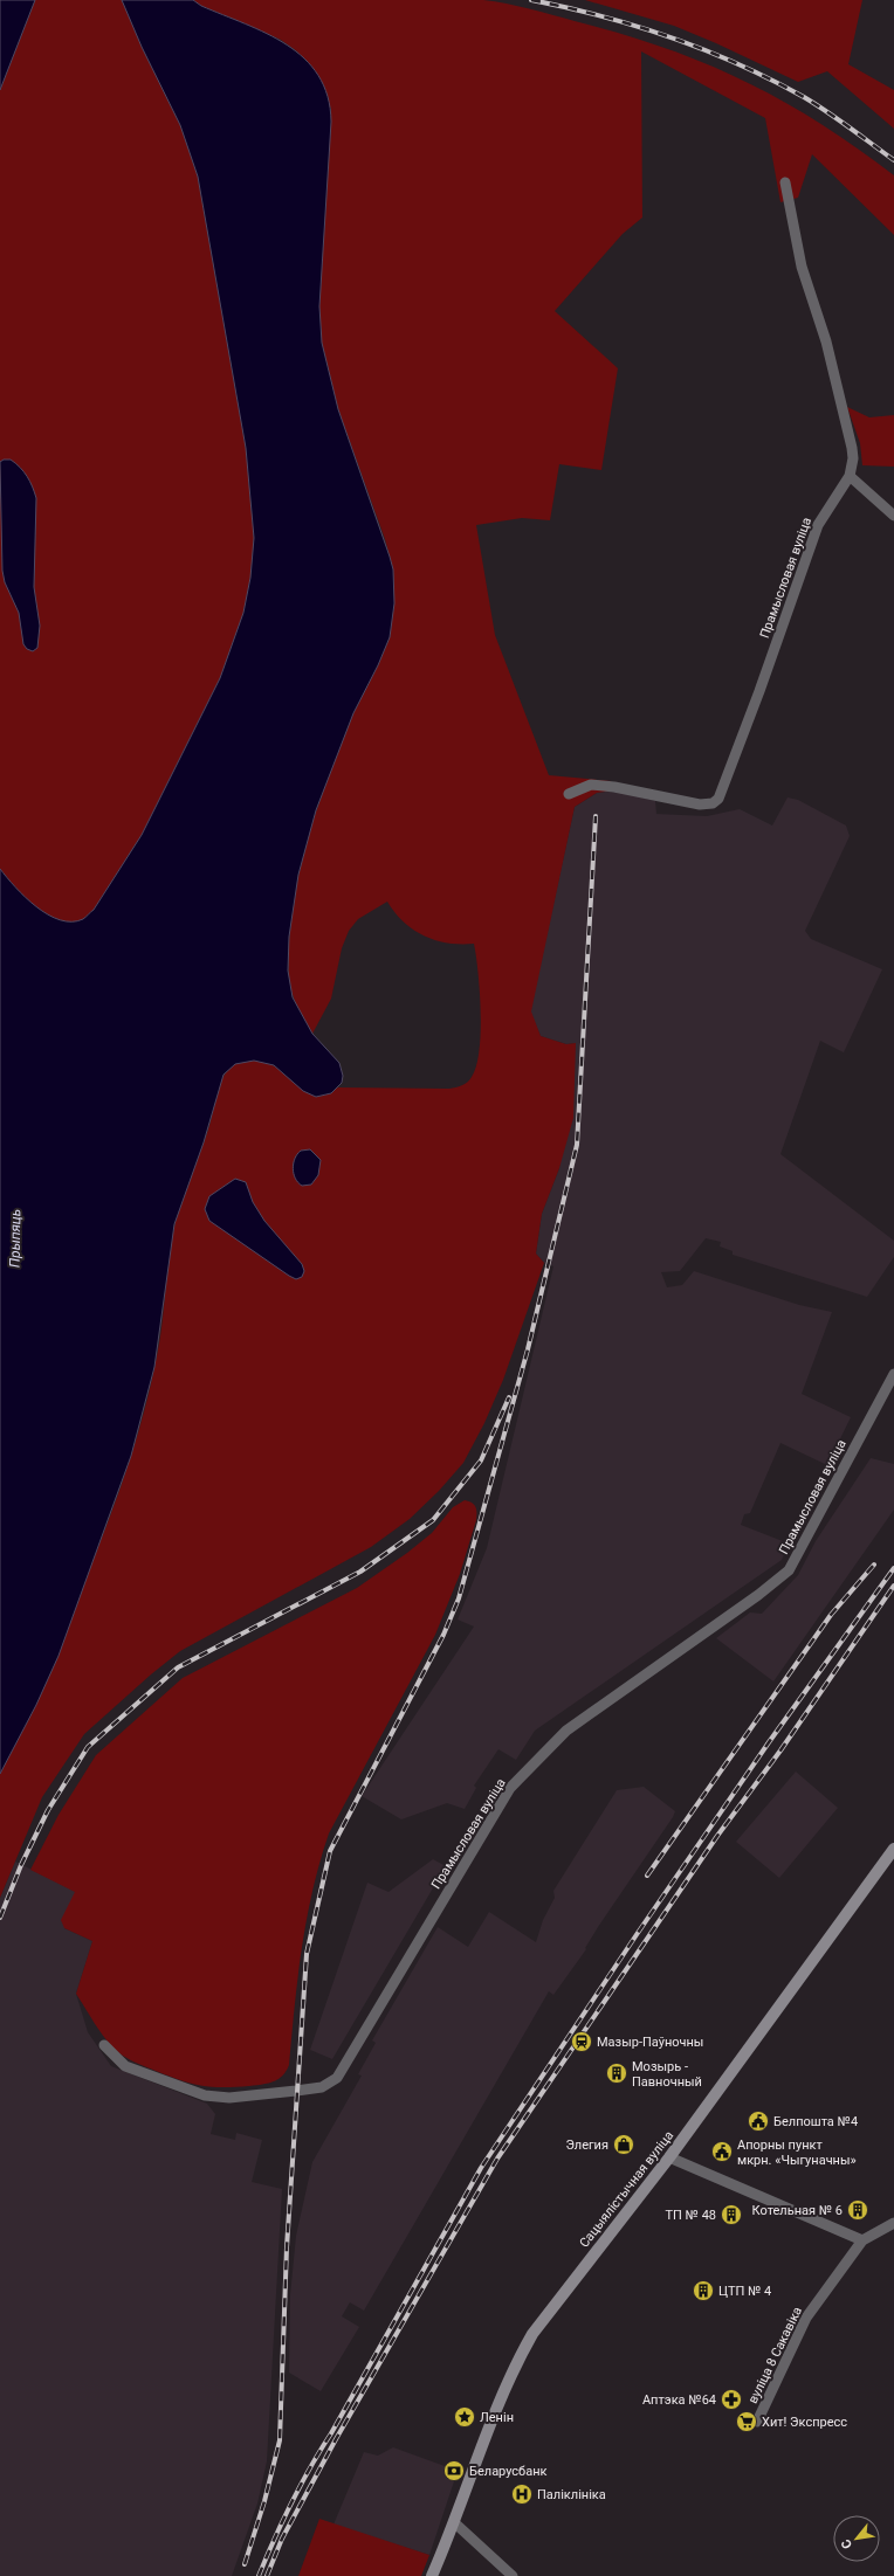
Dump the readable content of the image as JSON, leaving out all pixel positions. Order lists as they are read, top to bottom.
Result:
{
  "streets": {
    "street": ["Прамысловая вуліца", "Сацыялістычная вуліца", "вуліца 8 Сакавіка"]
  },
  "water": ["Прыпяць"],
  "places": {
    "station": ["Мазыр-Паўночны"],
    "building": [
      "Мозырь - Павночный",
      "Котельная № 6",
      "ТП № 48",
      "ЦТП № 4"
    ],
    "public building": ["Белпошта №4", "Апорны пункт мкрн. «Чыгуначны»"],
    "shop": ["Элегия"],
    "pharmacy": ["Аптэка №64"],
    "place": ["Ленін"],
    "supermarket": ["Хит! Экспресс"],
    "bank": ["Беларусбанк"],
    "hospital": ["Паліклініка"]
  },
  "north": "bottom left"
}
